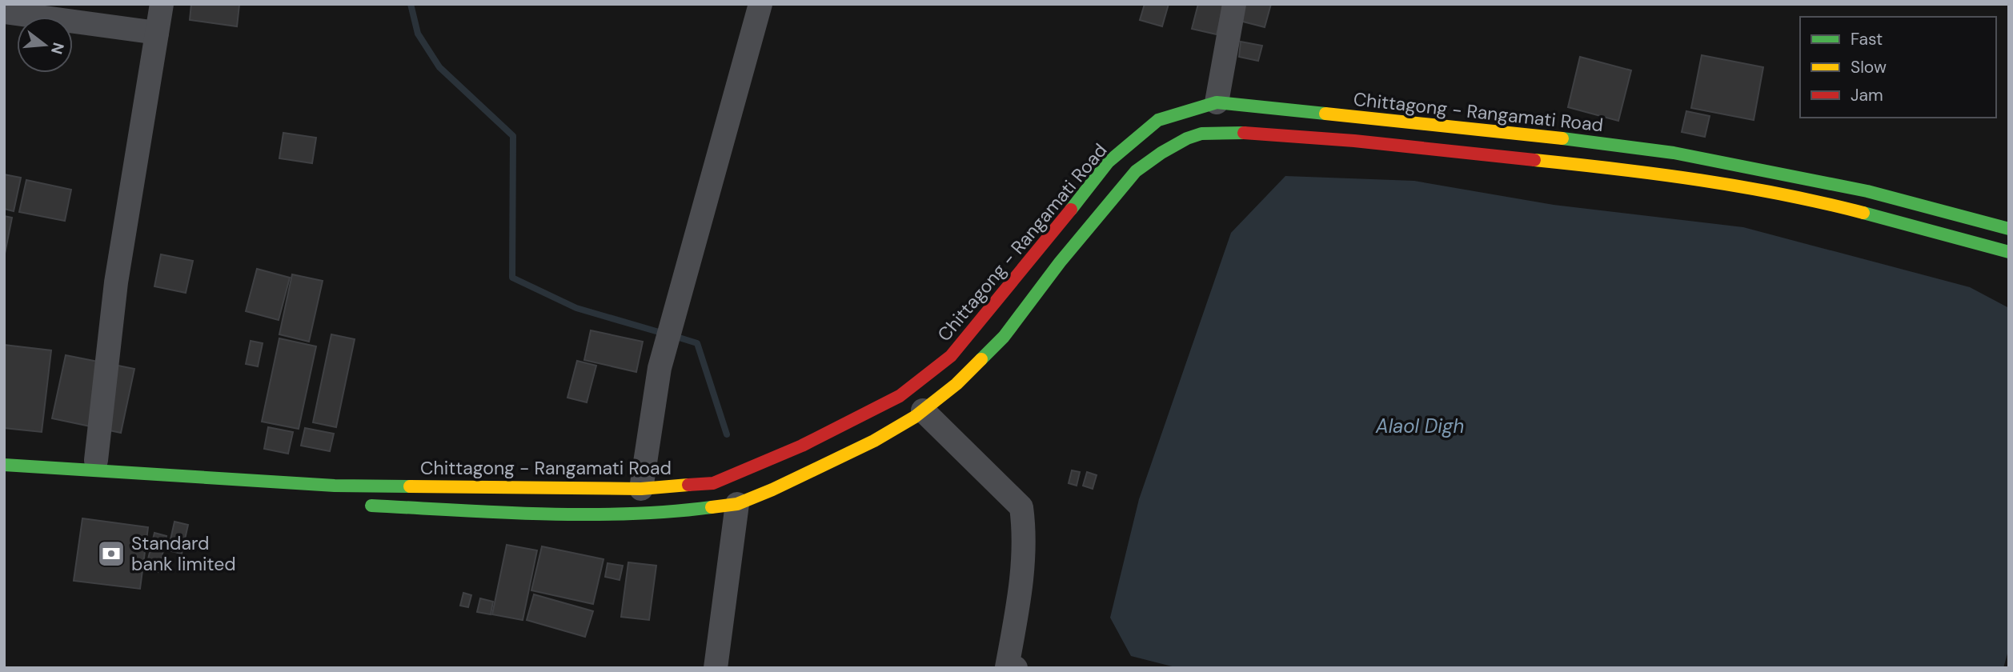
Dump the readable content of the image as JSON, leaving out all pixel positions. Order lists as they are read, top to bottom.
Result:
{
  "streets": {
    "highway": ["Chittagong - Rangamati Road"]
  },
  "water": ["Alaol Digh"],
  "places": {
    "bank": ["Standard bank limited"]
  },
  "legend": ["Fast", "Slow", "Jam"],
  "north": "right"
}
